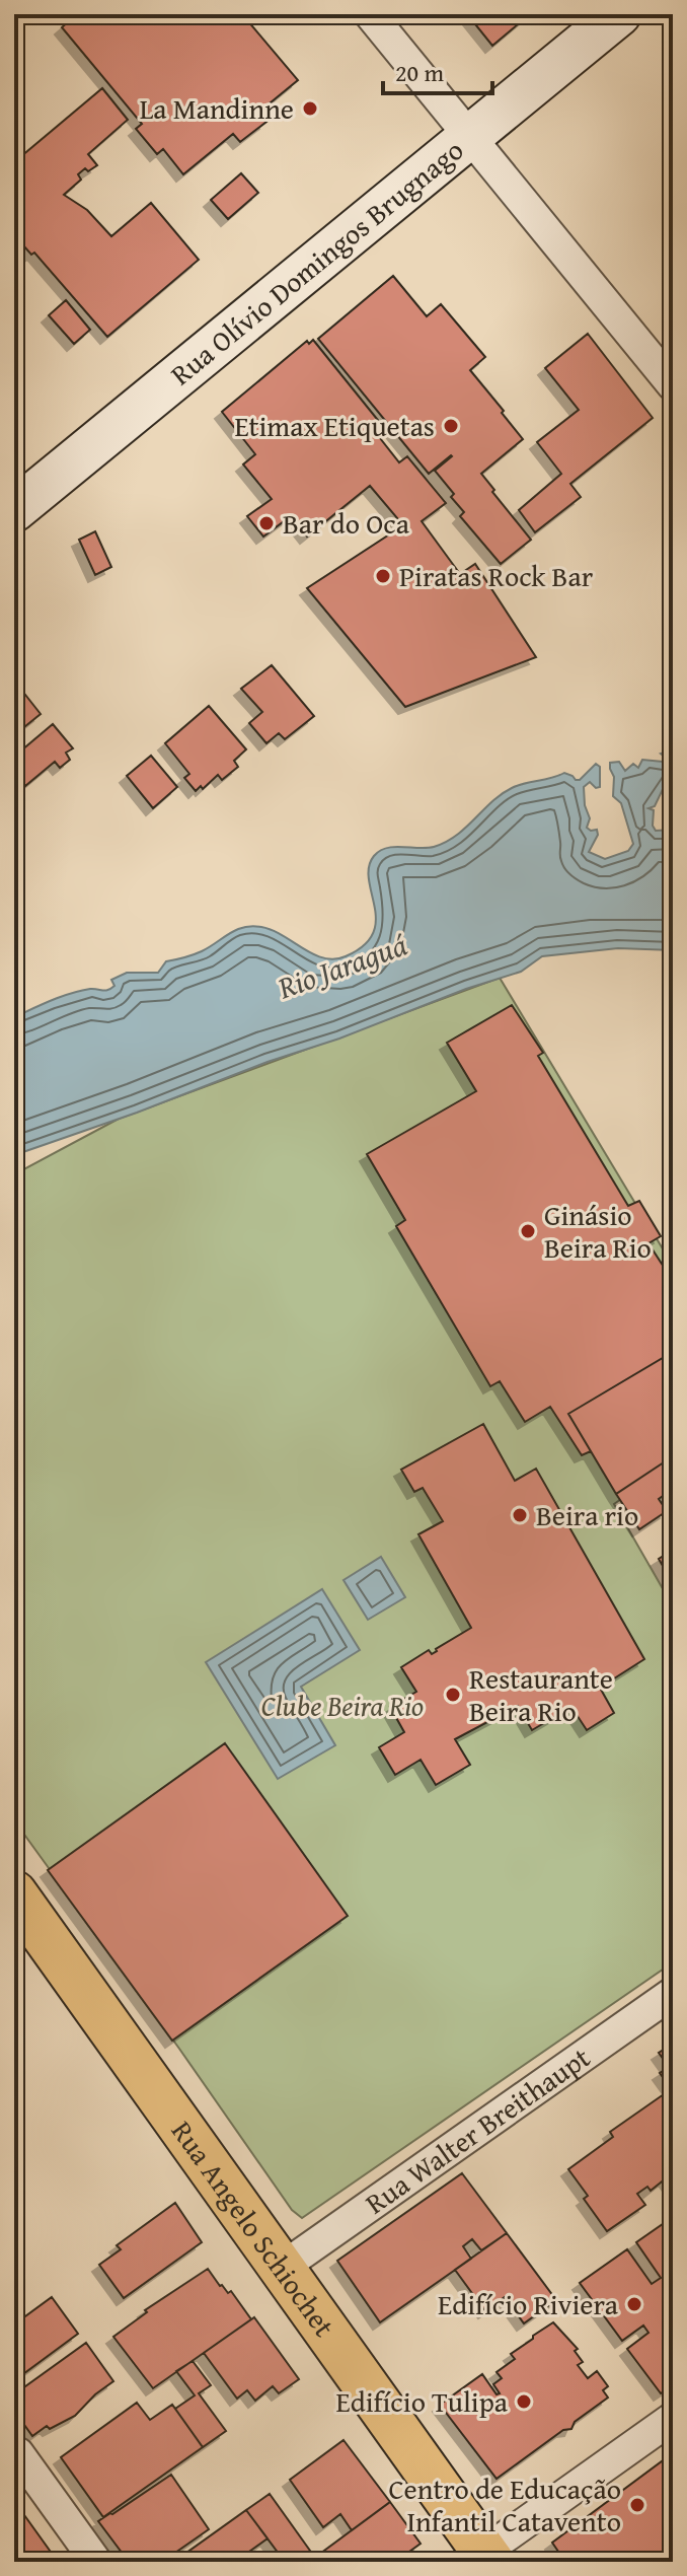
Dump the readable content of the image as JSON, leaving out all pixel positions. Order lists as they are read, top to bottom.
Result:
{
  "streets": {
    "main road": ["Rua Olívio Domingos Brugnago", "Rua Angelo Schiochet"],
    "street": ["Rua Walter Breithaupt"]
  },
  "crossings": [
    ["Rua Walter Breithaupt", "Rua Angelo Schiochet"]
  ],
  "water": ["Rio Jaraguá"],
  "parks": ["Clube Beira Rio"],
  "places": [
    "La Mandinne",
    "Etimax Etiquetas",
    "Bar do Oca",
    "Piratas Rock Bar",
    "Ginásio Beira Rio",
    "Beira rio",
    "Restaurante Beira Rio",
    "Edifício Riviera",
    "Edifício Tulipa",
    "Centro de Educação Infantil Catavento"
  ],
  "scale_bar": "20 m"
}
